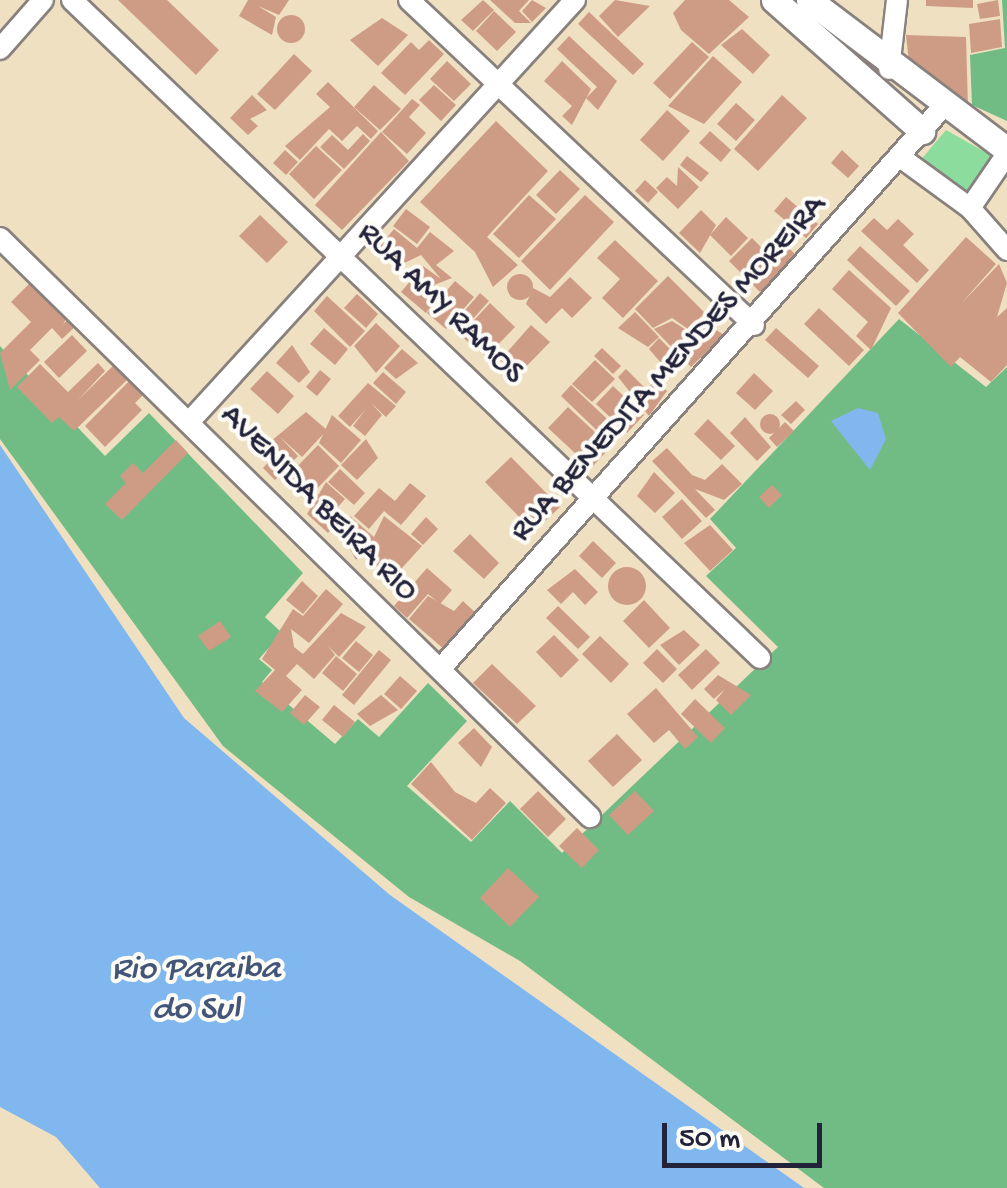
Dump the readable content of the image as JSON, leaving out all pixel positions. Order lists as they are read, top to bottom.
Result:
{
  "streets": {
    "street": ["RUA AMY RAMOS", "RUA BENEDITA MENDES MOREIRA", "AVENIDA BEIRA RIO"]
  },
  "crossings": [
    ["RUA AMY RAMOS", "RUA BENEDITA MENDES MOREIRA"],
    ["RUA BENEDITA MENDES MOREIRA", "AVENIDA BEIRA RIO"]
  ],
  "water": ["Rio Paraiba do Sul"],
  "scale_bar": "50 m"
}
